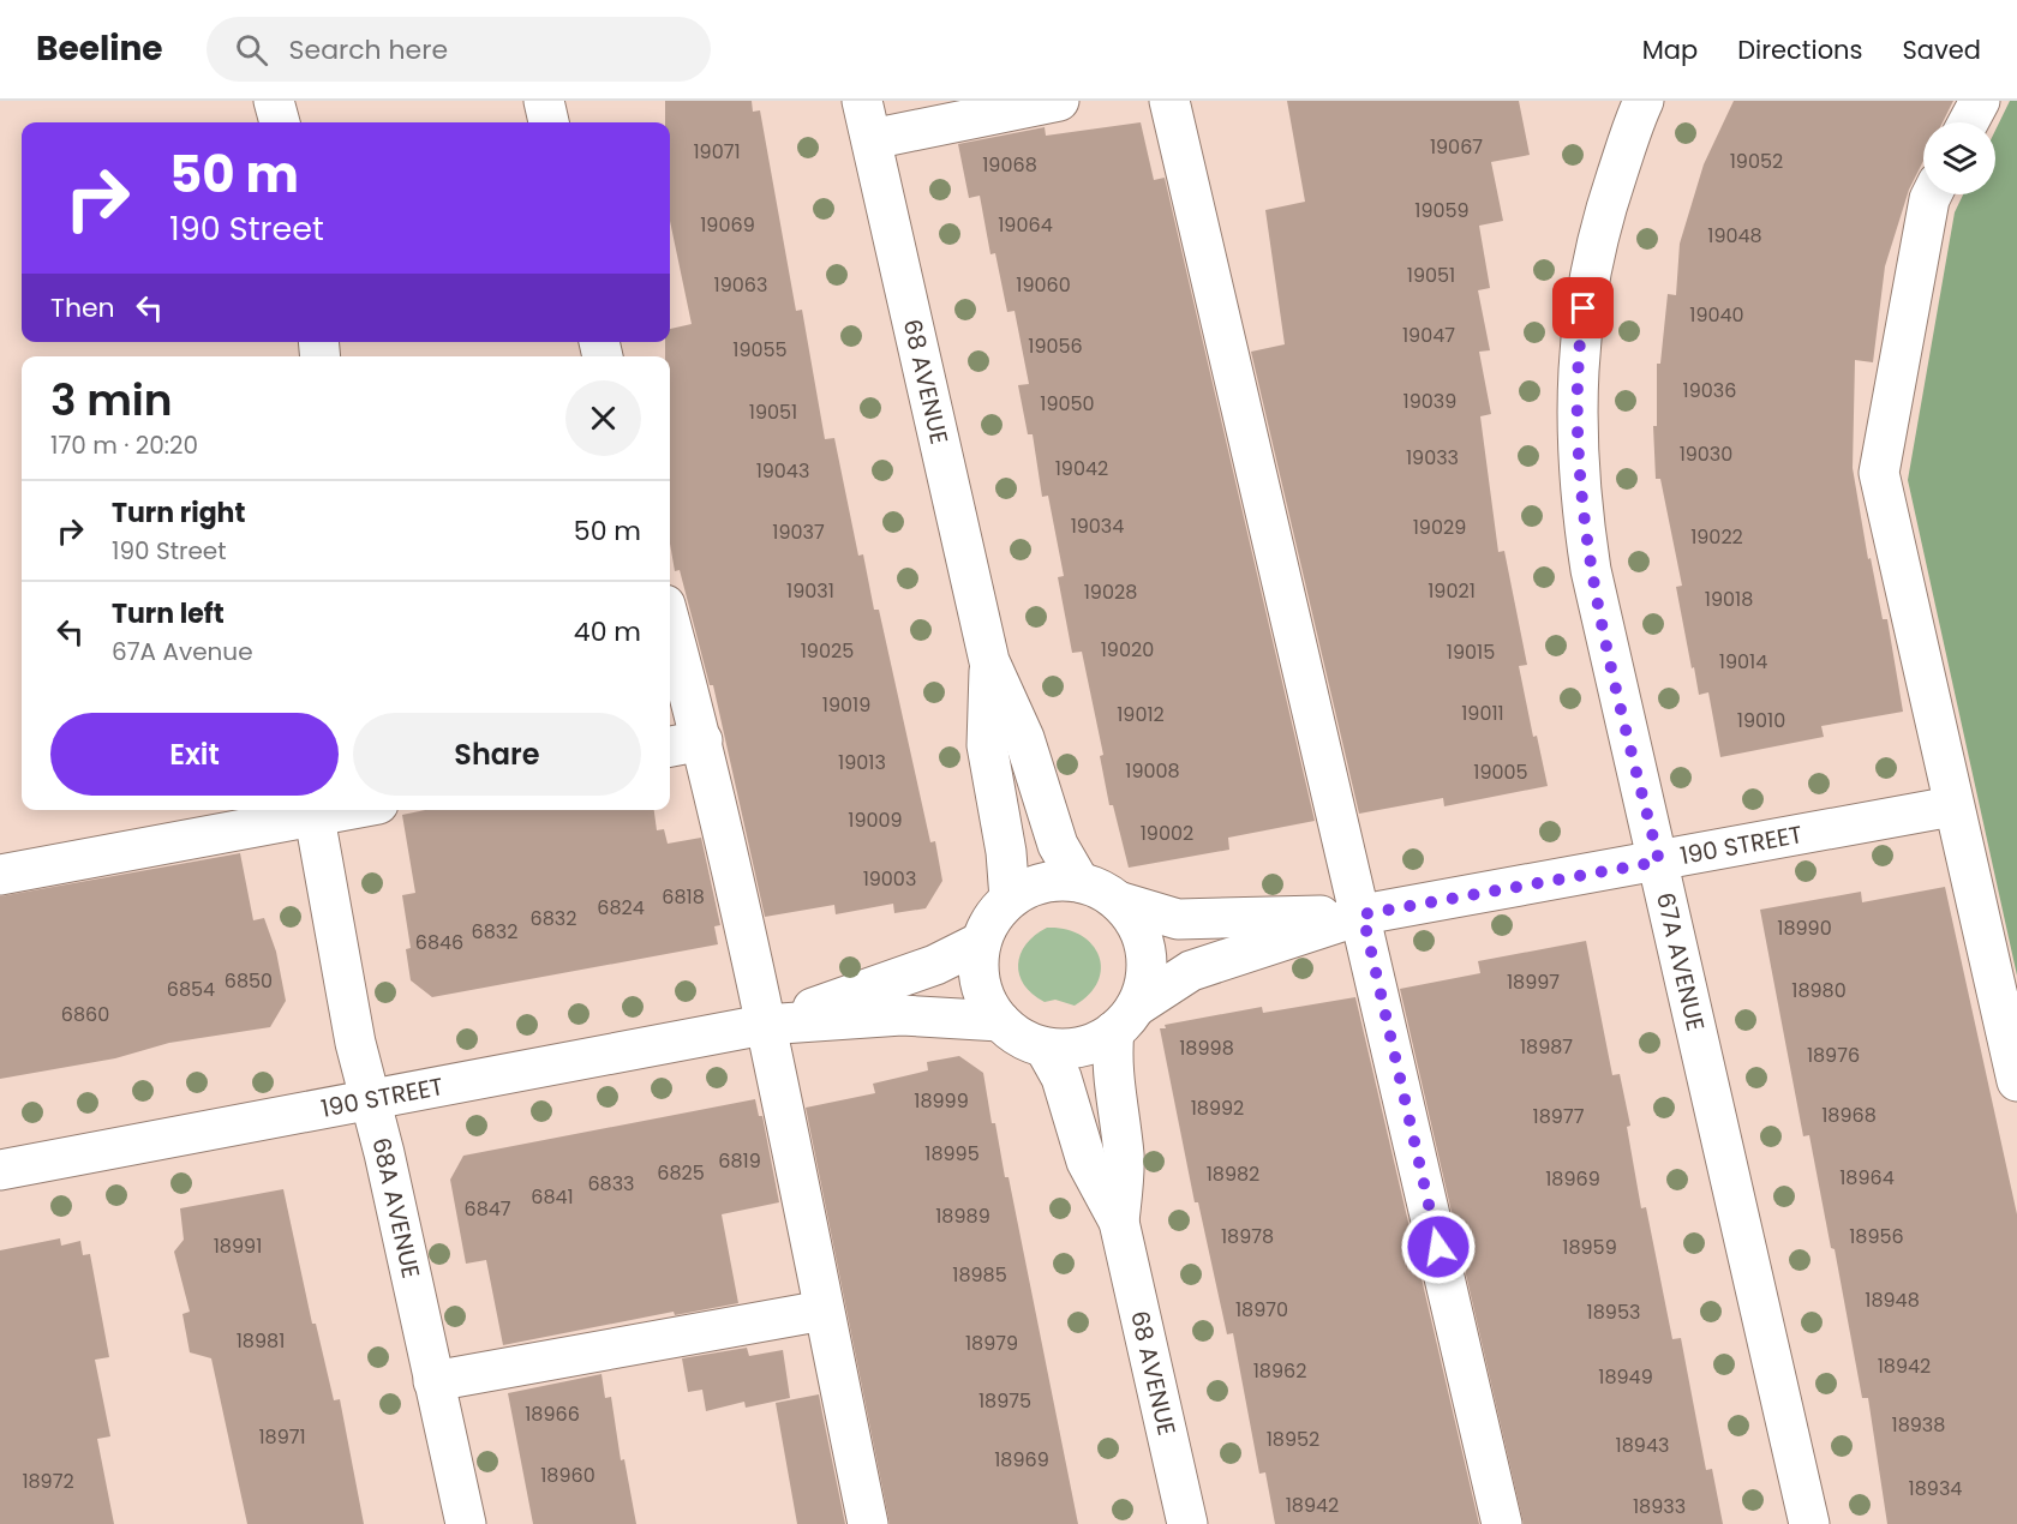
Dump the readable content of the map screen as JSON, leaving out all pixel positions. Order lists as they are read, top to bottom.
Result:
{
  "streets": {
    "street": [
      "68 AVENUE",
      "190 STREET",
      "67A AVENUE",
      "68A AVENUE"
    ]
  },
  "crossings": [
    ["68 AVENUE", "190 STREET"],
    ["190 STREET", "67A AVENUE"],
    ["190 STREET", "68A AVENUE"]
  ],
  "house_numbers": [
    "19067",
    "19071",
    "19052",
    "19068",
    "19059",
    "19069",
    "19064",
    "19048",
    "19051",
    "19063",
    "19060",
    "19040",
    "19047",
    "19056",
    "19055",
    "19036",
    "19039",
    "19050",
    "19051",
    "19030",
    "19033",
    "19042",
    "19043",
    "19034",
    "19029",
    "19037",
    "19022",
    "19031",
    "19021",
    "19028",
    "19018",
    "19020",
    "19025",
    "19015",
    "19014",
    "19019",
    "19011",
    "19012",
    "19010",
    "19013",
    "19008",
    "19005",
    "19009",
    "19002",
    "19003",
    "6818",
    "6824",
    "6832",
    "18990",
    "6832",
    "6846",
    "6850",
    "18997",
    "6854",
    "18980",
    "6860",
    "18987",
    "18998",
    "18976",
    "18999",
    "18992",
    "18968",
    "18977",
    "18995",
    "6819",
    "6825",
    "18982",
    "18964",
    "18969",
    "6833",
    "6841",
    "6847",
    "18989",
    "18978",
    "18956",
    "18991",
    "18959",
    "18985",
    "18948",
    "18970",
    "18953",
    "18981",
    "18979",
    "18942",
    "18962",
    "18949",
    "18975",
    "18966",
    "18938",
    "18971",
    "18952",
    "18943",
    "18969",
    "18960",
    "18972",
    "18934",
    "18942",
    "18933"
  ],
  "page": {
    "header": "Beeline",
    "search": "Search here",
    "nav": ["Map", "Directions", "Saved"],
    "turn": ["50 m", "190 Street"],
    "then": "Then",
    "heading": ["3 min", "170 m · 20:20"],
    "list": [
      {
        "name": "Turn right",
        "note": "190 Street",
        "value": "50 m"
      },
      {
        "name": "Turn left",
        "note": "67A Avenue",
        "value": "40 m"
      }
    ],
    "buttons": ["Exit", "Share"]
  }
}
